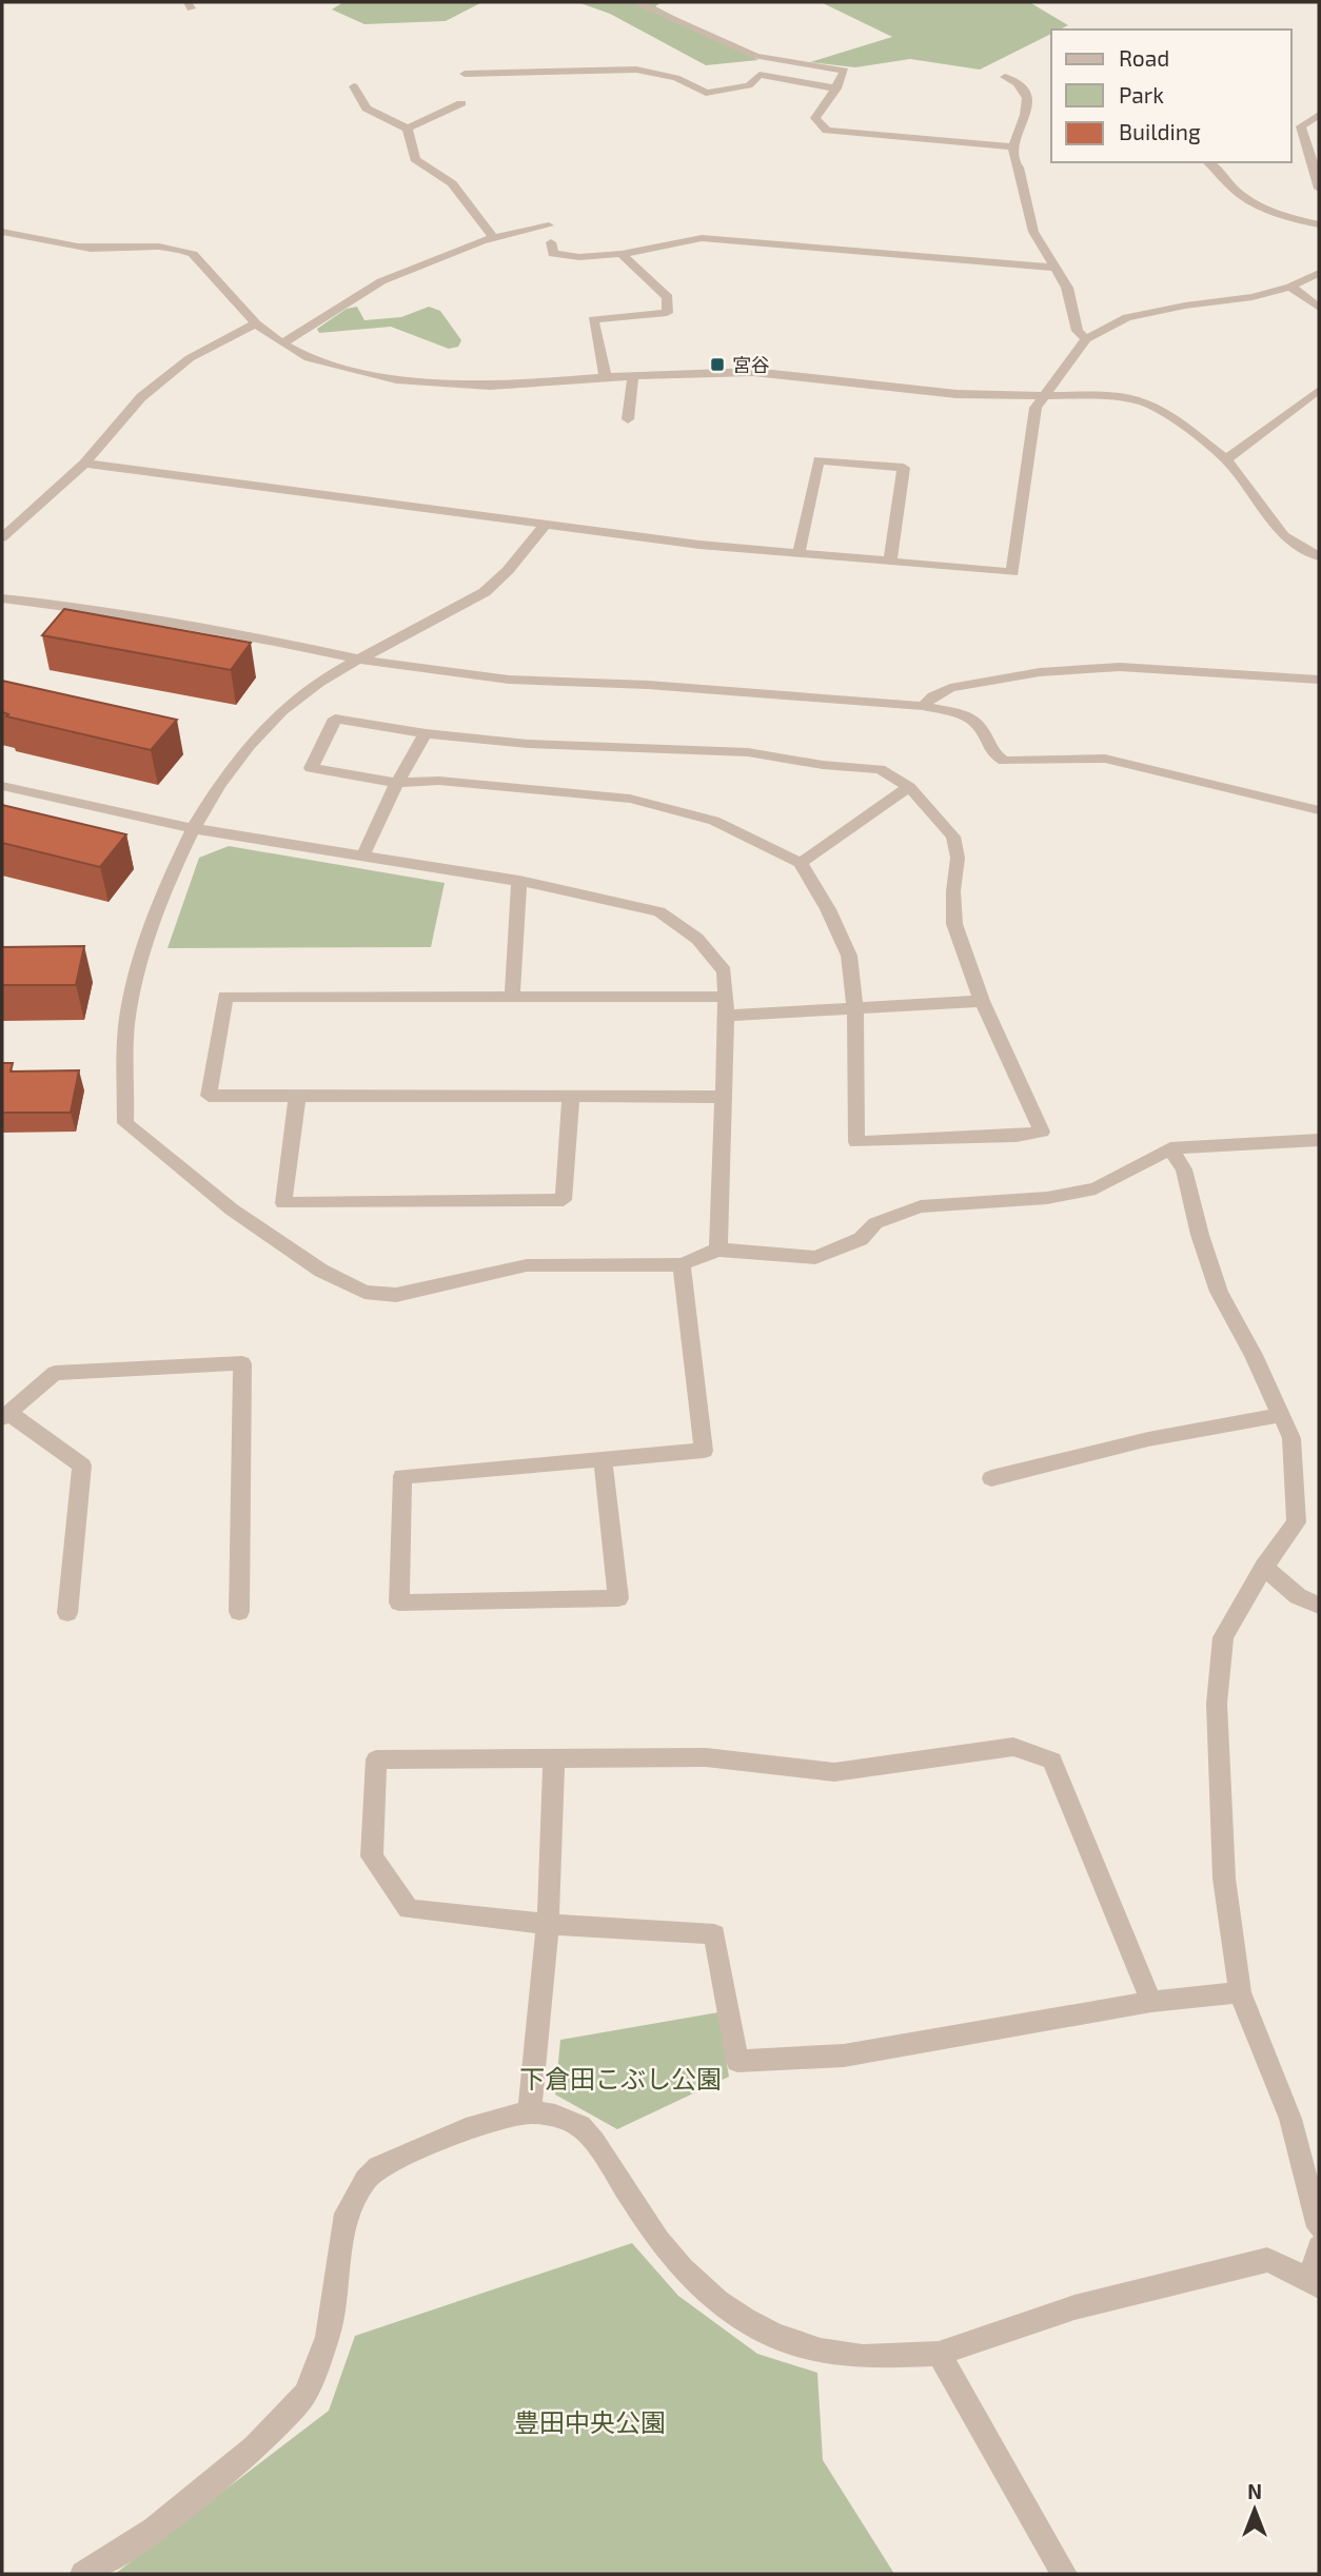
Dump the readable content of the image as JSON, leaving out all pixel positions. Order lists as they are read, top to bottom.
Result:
{
  "parks": ["下倉田こぶし公園", "豊田中央公園"],
  "places": {
    "transit": ["宮谷"]
  },
  "legend": ["Road", "Park", "Building"],
  "north": "top"
}
